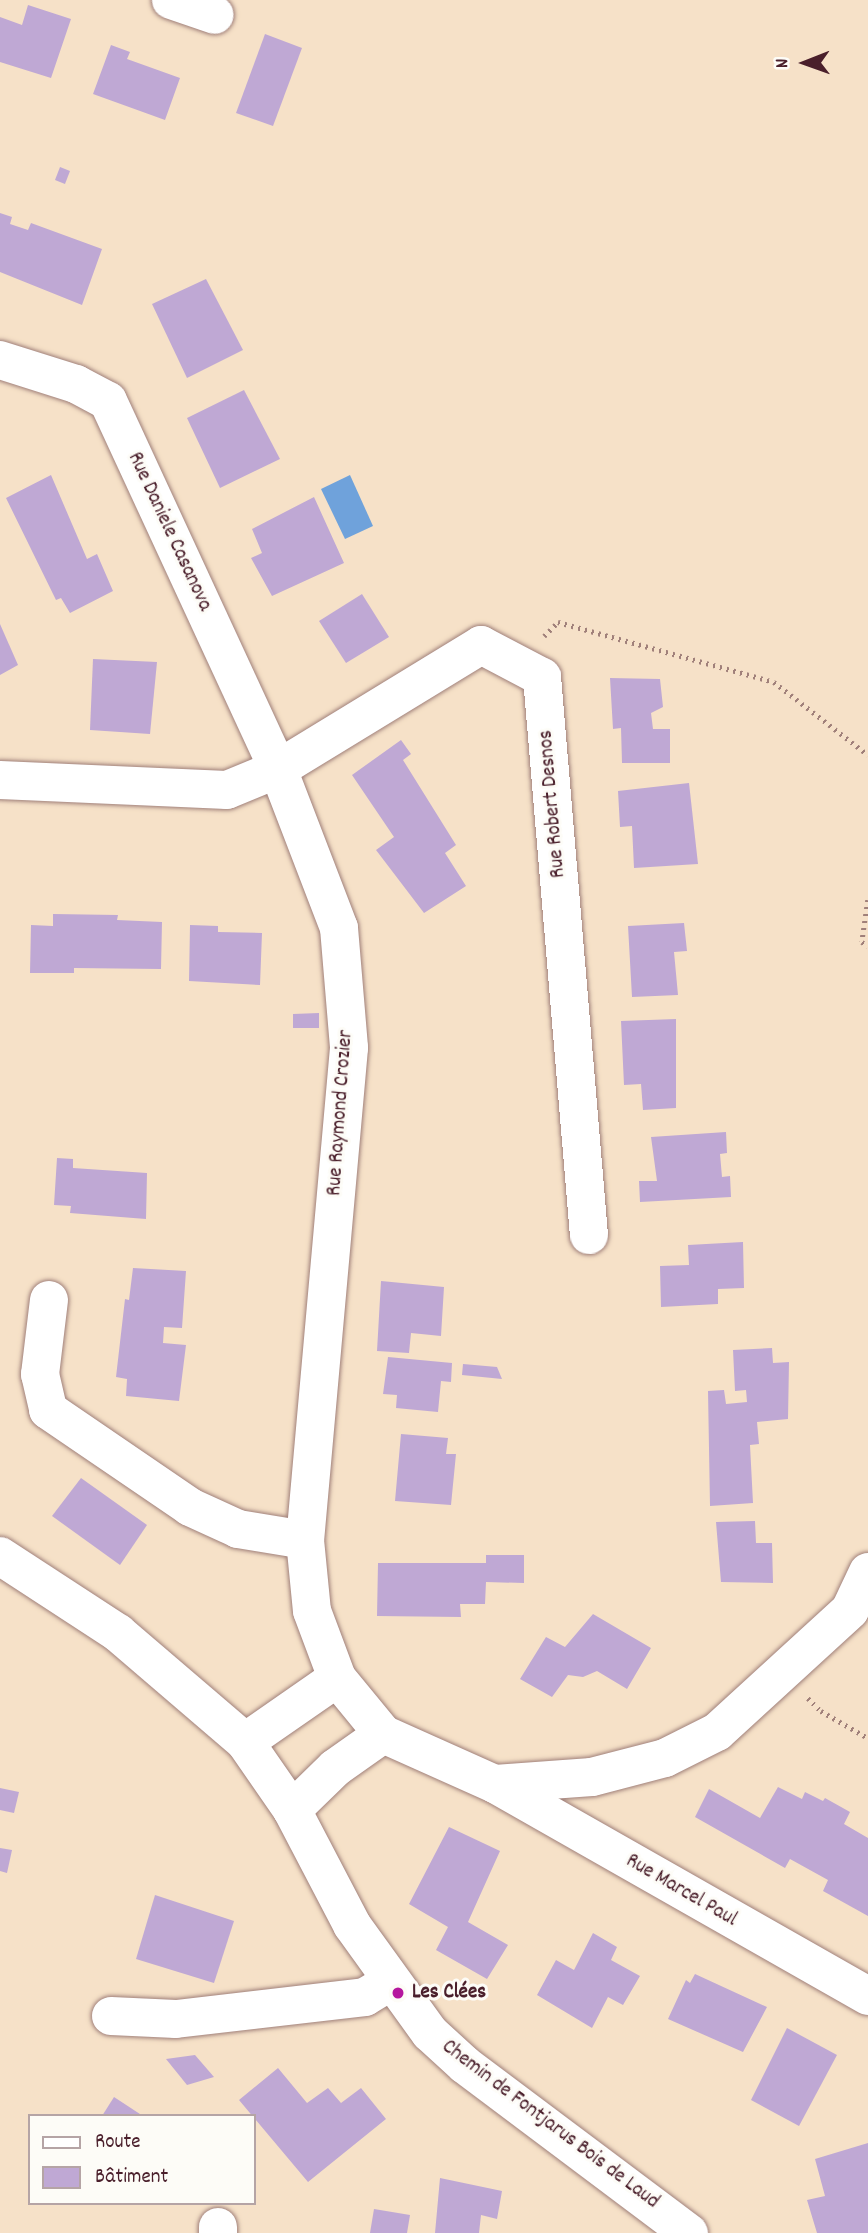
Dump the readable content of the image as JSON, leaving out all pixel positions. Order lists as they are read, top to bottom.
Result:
{
  "streets": {
    "street": [
      "Rue Daniele Casanova",
      "Rue Robert Desnos",
      "Rue Raymond Crozier",
      "Rue Marcel Paul",
      "Chemin de Fontjarus Bois de Laud"
    ]
  },
  "crossings": [
    ["Rue Daniele Casanova", "Rue Robert Desnos"],
    ["Rue Daniele Casanova", "Rue Raymond Crozier"],
    ["Rue Robert Desnos", "Rue Raymond Crozier"],
    ["Rue Raymond Crozier", "Rue Marcel Paul"]
  ],
  "places": ["Les Clées"],
  "legend": ["Route", "Bâtiment"],
  "north": "left"
}
